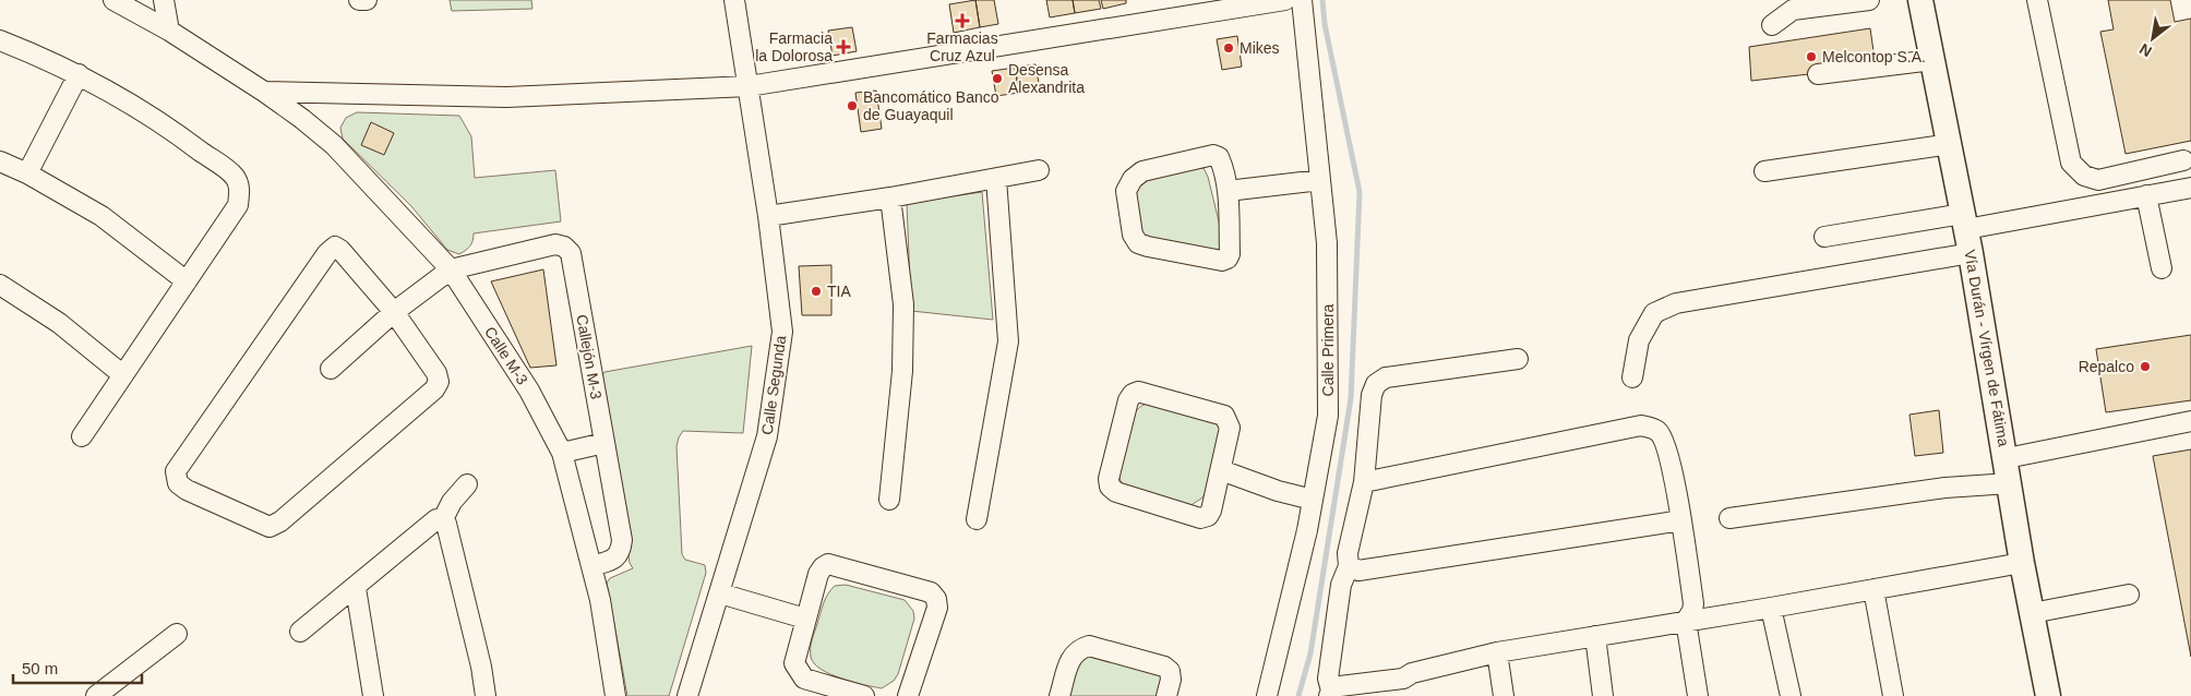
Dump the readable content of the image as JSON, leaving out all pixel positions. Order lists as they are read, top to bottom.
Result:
{
  "streets": {
    "main road": ["Vía Durán - Vírgen de Fátima"],
    "street": [
      "Calle Primera",
      "Calle M-3",
      "Callejón M-3",
      "Calle Segunda"
    ]
  },
  "crossings": [
    ["Calle M-3", "Callejón M-3"]
  ],
  "places": {
    "health": ["Farmacias Cruz Azul", "Farmacia la Dolorosa"],
    "other": [
      "Mikes",
      "Melcontop S.A.",
      "Desensa Alexandrita",
      "Bancomático Banco de Guayaquil",
      "TIA",
      "Repalco"
    ]
  },
  "scale_bar": "50 m",
  "north": "bottom left"
}
